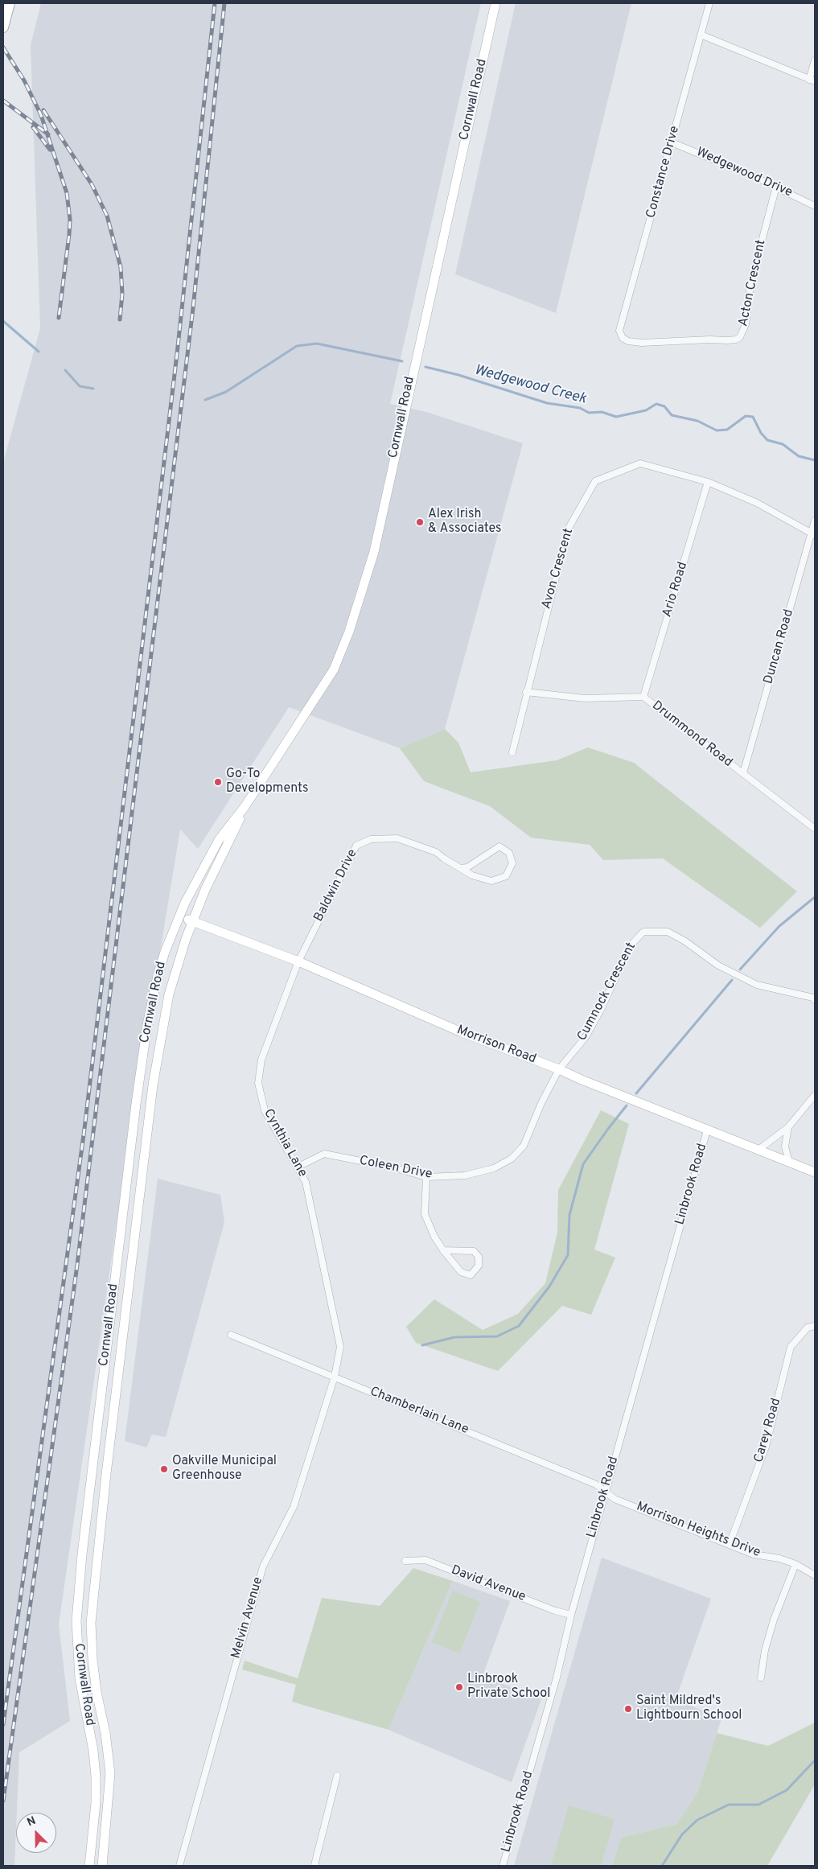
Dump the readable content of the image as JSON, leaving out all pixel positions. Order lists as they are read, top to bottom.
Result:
{
  "streets": {
    "main road": ["Cornwall Road", "Morrison Road"],
    "street": [
      "Constance Drive",
      "Wedgewood Drive",
      "Acton Crescent",
      "Avon Crescent",
      "Ario Road",
      "Duncan Road",
      "Drummond Road",
      "Baldwin Drive",
      "Cumnock Crescent",
      "Cynthia Lane",
      "Coleen Drive",
      "Linbrook Road",
      "Chamberlain Lane",
      "Carey Road",
      "Morrison Heights Drive",
      "David Avenue",
      "Melvin Avenue"
    ]
  },
  "crossings": [
    ["Cornwall Road", "Morrison Road"],
    ["Constance Drive", "Wedgewood Drive"],
    ["Constance Drive", "Acton Crescent"],
    ["Wedgewood Drive", "Acton Crescent"],
    ["Avon Crescent", "Ario Road"],
    ["Avon Crescent", "Duncan Road"],
    ["Avon Crescent", "Drummond Road"],
    ["Ario Road", "Drummond Road"],
    ["Duncan Road", "Drummond Road"],
    ["Baldwin Drive", "Morrison Road"],
    ["Baldwin Drive", "Cynthia Lane"],
    ["Cumnock Crescent", "Morrison Road"],
    ["Cumnock Crescent", "Coleen Drive"],
    ["Morrison Road", "Cynthia Lane"],
    ["Morrison Road", "Coleen Drive"],
    ["Morrison Road", "Linbrook Road"],
    ["Cynthia Lane", "Coleen Drive"],
    ["Cynthia Lane", "Chamberlain Lane"],
    ["Cynthia Lane", "Melvin Avenue"],
    ["Linbrook Road", "Chamberlain Lane"],
    ["Linbrook Road", "Morrison Heights Drive"],
    ["Linbrook Road", "David Avenue"],
    ["Chamberlain Lane", "Morrison Heights Drive"],
    ["Chamberlain Lane", "Melvin Avenue"],
    ["Carey Road", "Morrison Heights Drive"]
  ],
  "water": ["Wedgewood Creek"],
  "places": [
    "Alex Irish & Associates",
    "Go-To Developments",
    "Oakville Municipal Greenhouse",
    "Linbrook Private School",
    "Saint Mildred's Lightbourn School"
  ],
  "north": "top left"
}
